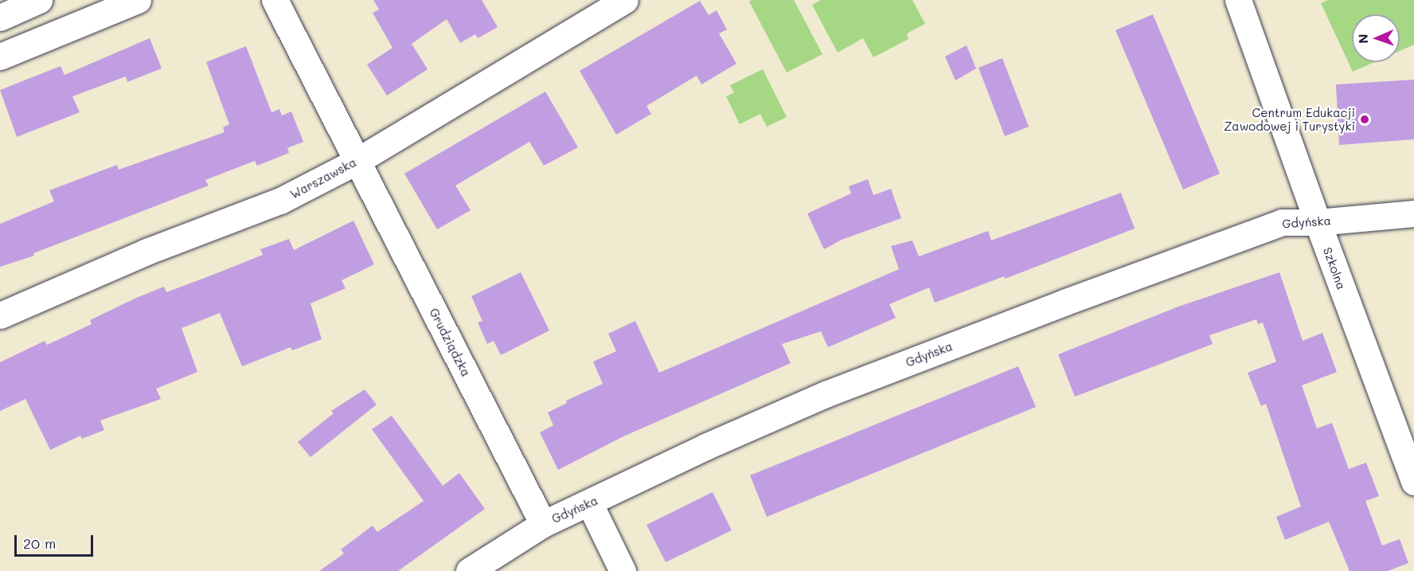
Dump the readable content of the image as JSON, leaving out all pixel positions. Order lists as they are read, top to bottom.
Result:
{
  "streets": {
    "street": [
      "Warszawska",
      "Gdyńska",
      "Szkolna",
      "Grudziądzka"
    ]
  },
  "crossings": [
    ["Warszawska", "Grudziądzka"],
    ["Gdyńska", "Szkolna"],
    ["Gdyńska", "Grudziądzka"]
  ],
  "places": ["Centrum Edukacji Zawodowej i Turystyki"],
  "scale_bar": "20 m",
  "north": "left"
}
